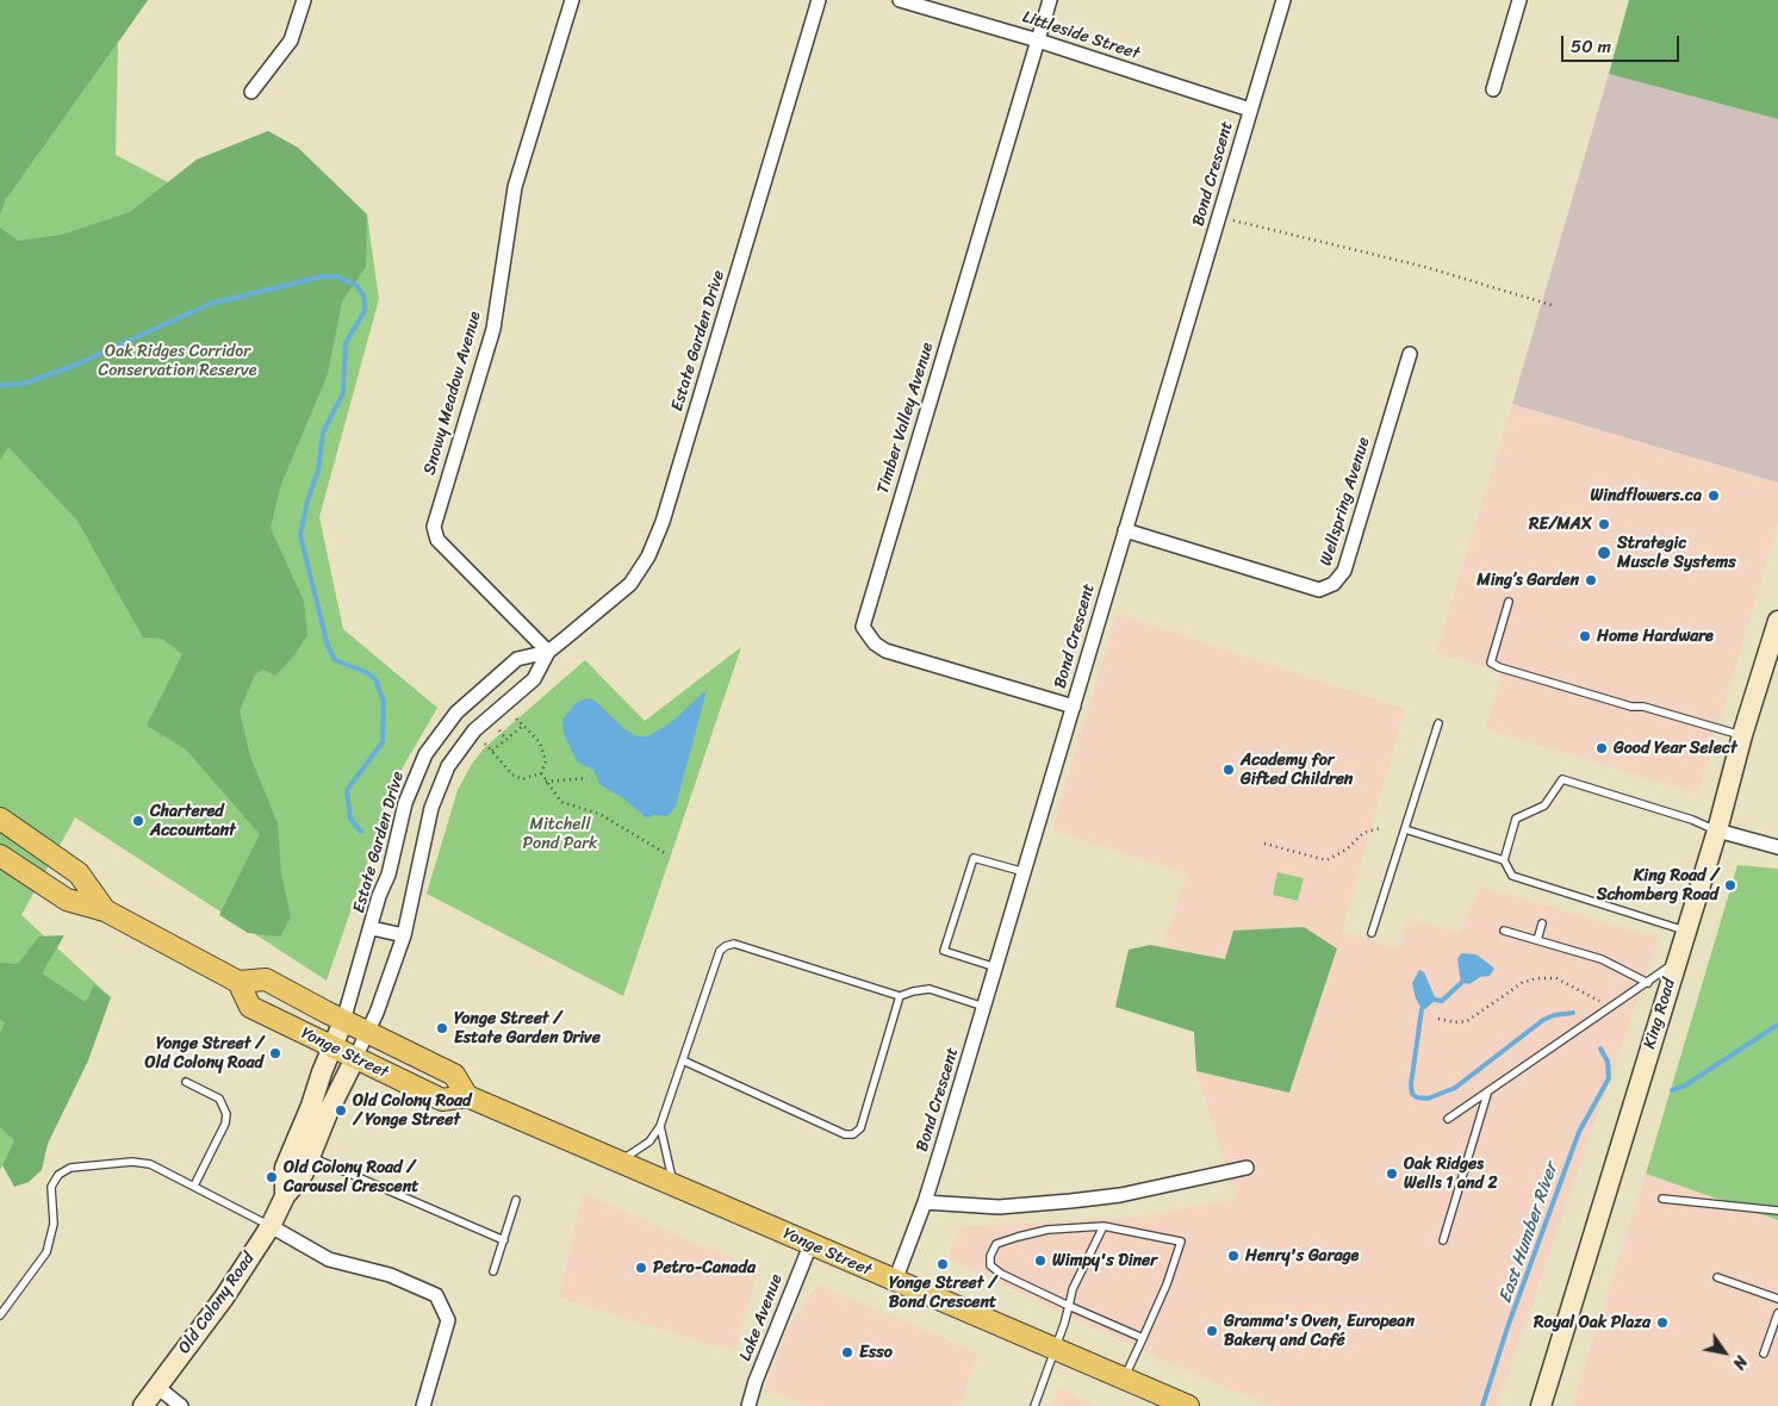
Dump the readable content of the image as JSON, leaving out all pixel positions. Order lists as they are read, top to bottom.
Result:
{
  "streets": {
    "main road": ["King Road", "Yonge Street", "Old Colony Road"],
    "street": [
      "Littleside Street",
      "Bond Crescent",
      "Estate Garden Drive",
      "Snowy Meadow Avenue",
      "Timber Valley Avenue",
      "Wellspring Avenue",
      "Lake Avenue"
    ]
  },
  "crossings": [
    ["Littleside Street", "Bond Crescent"],
    ["Littleside Street", "Timber Valley Avenue"],
    ["Bond Crescent", "Timber Valley Avenue"],
    ["Bond Crescent", "Wellspring Avenue"],
    ["Bond Crescent", "Yonge Street"],
    ["Estate Garden Drive", "Snowy Meadow Avenue"],
    ["Estate Garden Drive", "Yonge Street"],
    ["Estate Garden Drive", "Old Colony Road"],
    ["Yonge Street", "Old Colony Road"],
    ["Yonge Street", "Lake Avenue"]
  ],
  "water": ["East Humber River"],
  "parks": ["Oak Ridges Corridor Conservation Reserve", "Mitchell Pond Park"],
  "places": [
    "Windflowers.ca",
    "RE/MAX",
    "Strategic Muscle Systems",
    "Ming’s Garden",
    "Home Hardware",
    "Good Year Select",
    "Academy for Gifted Children",
    "Chartered Accountant",
    "King Road / Schomberg Road",
    "Yonge Street / Estate Garden Drive",
    "Yonge Street / Old Colony Road",
    "Old Colony Road / Yonge Street",
    "Oak Ridges Wells 1 and 2",
    "Old Colony Road / Carousel Crescent",
    "Henry's Garage",
    "Wimpy's Diner",
    "Yonge Street / Bond Crescent",
    "Petro-Canada",
    "Royal Oak Plaza",
    "Gramma's Oven, European Bakery and Café",
    "Esso"
  ],
  "scale_bar": "50 m",
  "north": "bottom right"
}
